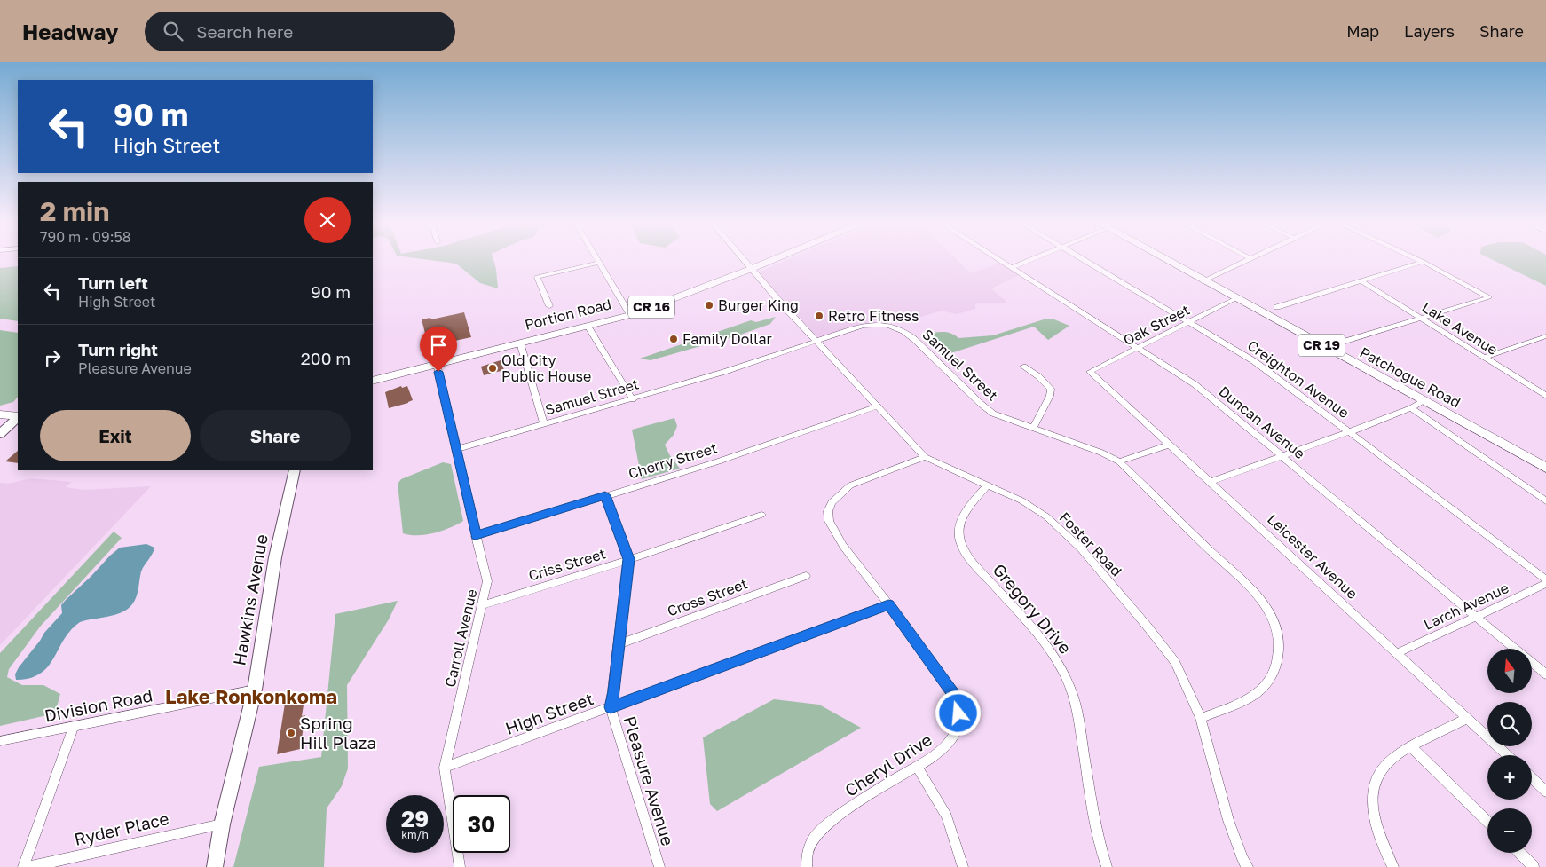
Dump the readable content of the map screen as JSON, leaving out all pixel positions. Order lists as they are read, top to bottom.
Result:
{
  "streets": {
    "main road": [
      "CR 16",
      "Portion Road",
      "CR 19",
      "Patchogue Road"
    ],
    "street": [
      "Oak Street",
      "Lake Avenue",
      "Samuel Street",
      "Creighton Avenue",
      "Duncan Avenue",
      "Cherry Street",
      "Foster Road",
      "Leicester Avenue",
      "Criss Street",
      "Cross Street",
      "Hawkins Avenue",
      "Larch Avenue",
      "Gregory Drive",
      "Carroll Avenue",
      "Division Road",
      "High Street",
      "Cheryl Drive",
      "Pleasure Avenue",
      "Ryder Place"
    ]
  },
  "crossings": [
    ["Portion Road", "Foster Road"],
    ["Portion Road", "Carroll Avenue"],
    ["Oak Street", "Patchogue Road"],
    ["Oak Street", "Creighton Avenue"],
    ["Oak Street", "Duncan Avenue"],
    ["Oak Street", "Leicester Avenue"],
    ["Samuel Street", "Foster Road"],
    ["Samuel Street", "Carroll Avenue"],
    ["Duncan Avenue", "Larch Avenue"],
    ["Cherry Street", "Foster Road"],
    ["Cherry Street", "Carroll Avenue"],
    ["Cherry Street", "Pleasure Avenue"],
    ["Foster Road", "Gregory Drive"],
    ["Foster Road", "Cheryl Drive"],
    ["Leicester Avenue", "Larch Avenue"],
    ["Criss Street", "Carroll Avenue"],
    ["Criss Street", "Pleasure Avenue"],
    ["Cross Street", "Pleasure Avenue"],
    ["Hawkins Avenue", "Division Road"],
    ["Hawkins Avenue", "Ryder Place"],
    ["Carroll Avenue", "High Street"],
    ["High Street", "Cheryl Drive"],
    ["High Street", "Pleasure Avenue"]
  ],
  "districts": ["Lake Ronkonkoma"],
  "places": [
    "Burger King",
    "Retro Fitness",
    "Family Dollar",
    "Old City Public House",
    "Spring Hill Plaza"
  ],
  "north": "top",
  "page": {
    "header": "Headway",
    "search": "Search here",
    "nav": ["Map", "Layers", "Share"],
    "turn": ["90 m", "High Street"],
    "heading": ["2 min", "790 m · 09:58"],
    "list": [
      {
        "name": "Turn left",
        "note": "High Street",
        "value": "90 m"
      },
      {
        "name": "Turn right",
        "note": "Pleasure Avenue",
        "value": "200 m"
      }
    ],
    "buttons": ["Exit", "Share"],
    "map_buttons": ["+", "−"],
    "speed": "29 km/h",
    "limit": "30"
  }
}
